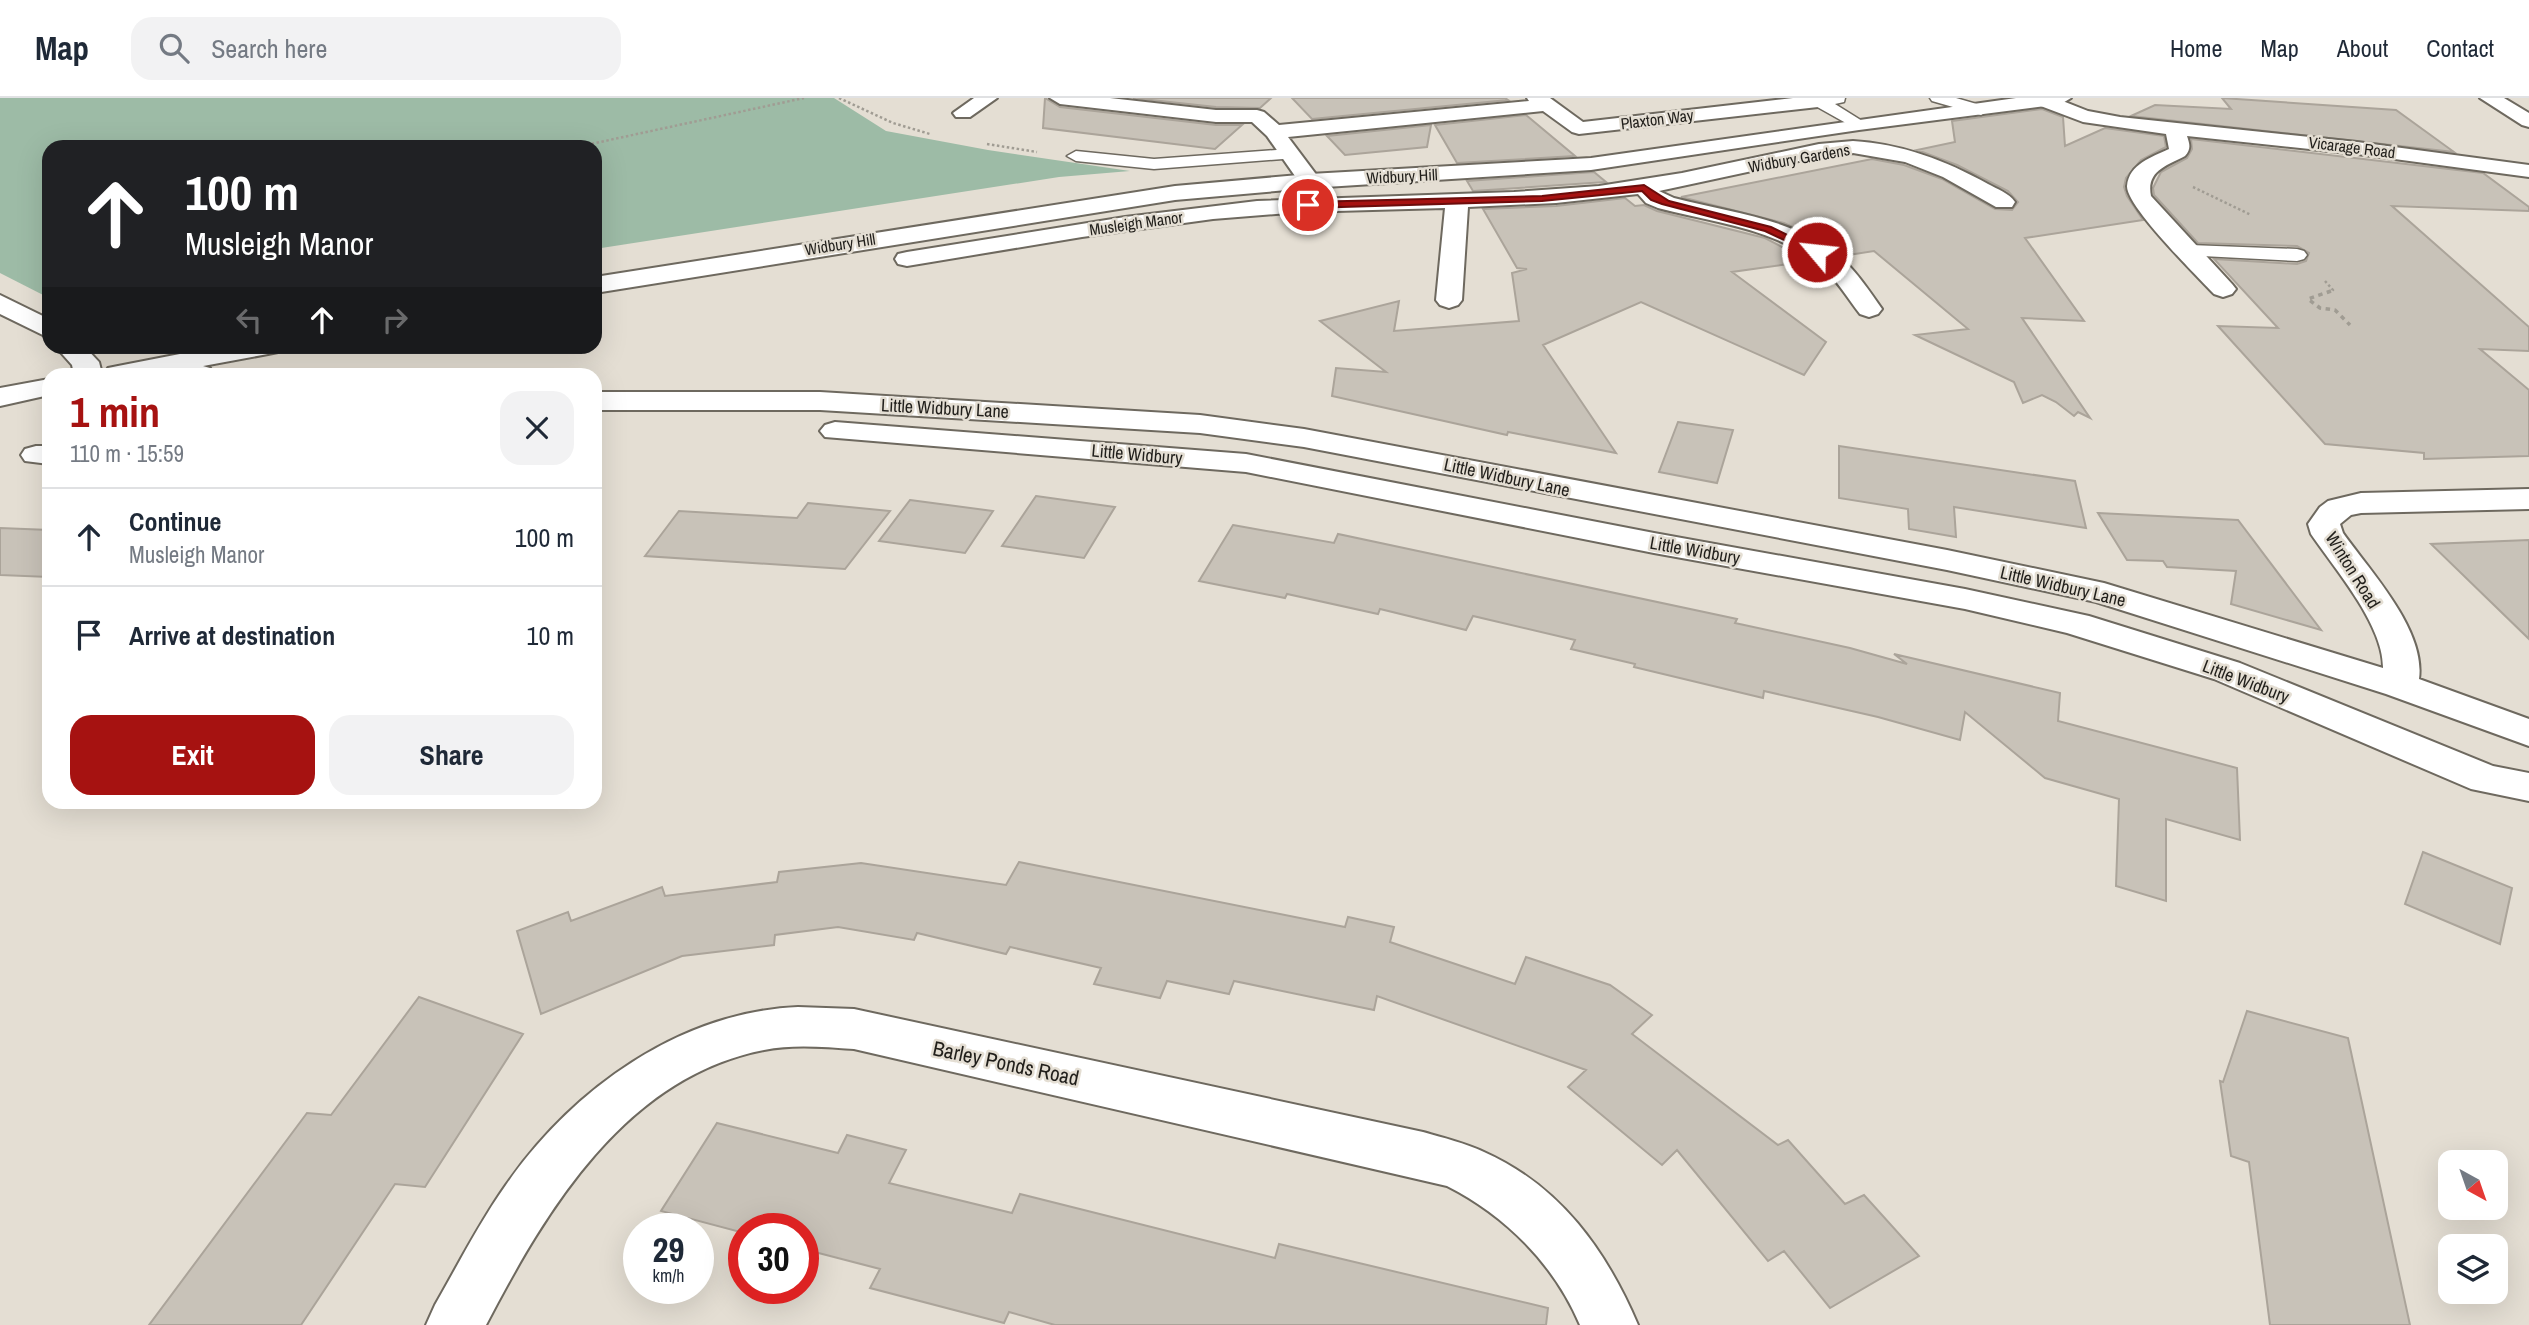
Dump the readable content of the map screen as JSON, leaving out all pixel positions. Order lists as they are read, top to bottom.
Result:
{
  "streets": {
    "street": [
      "Plaxton Way",
      "Vicarage Road",
      "Widbury Gardens",
      "Widbury Hill",
      "Musleigh Manor",
      "Little Widbury Lane",
      "Little Widbury",
      "Winton Road",
      "Barley Ponds Road"
    ]
  },
  "crossings": [
    ["Vicarage Road", "Widbury Hill"],
    ["Widbury Gardens", "Musleigh Manor"],
    ["Little Widbury Lane", "Winton Road"]
  ],
  "north": "bottom right",
  "page": {
    "header": "Map",
    "search": "Search here",
    "nav": [
      "Home",
      "Map",
      "About",
      "Contact"
    ],
    "turn": ["100 m", "Musleigh Manor"],
    "heading": ["1 min", "110 m · 15:59"],
    "list": [
      {
        "name": "Continue",
        "note": "Musleigh Manor",
        "value": "100 m"
      },
      {
        "name": "Arrive at destination",
        "value": "10 m"
      }
    ],
    "buttons": ["Exit", "Share"],
    "speed": "29 km/h",
    "limit": "30"
  }
}
